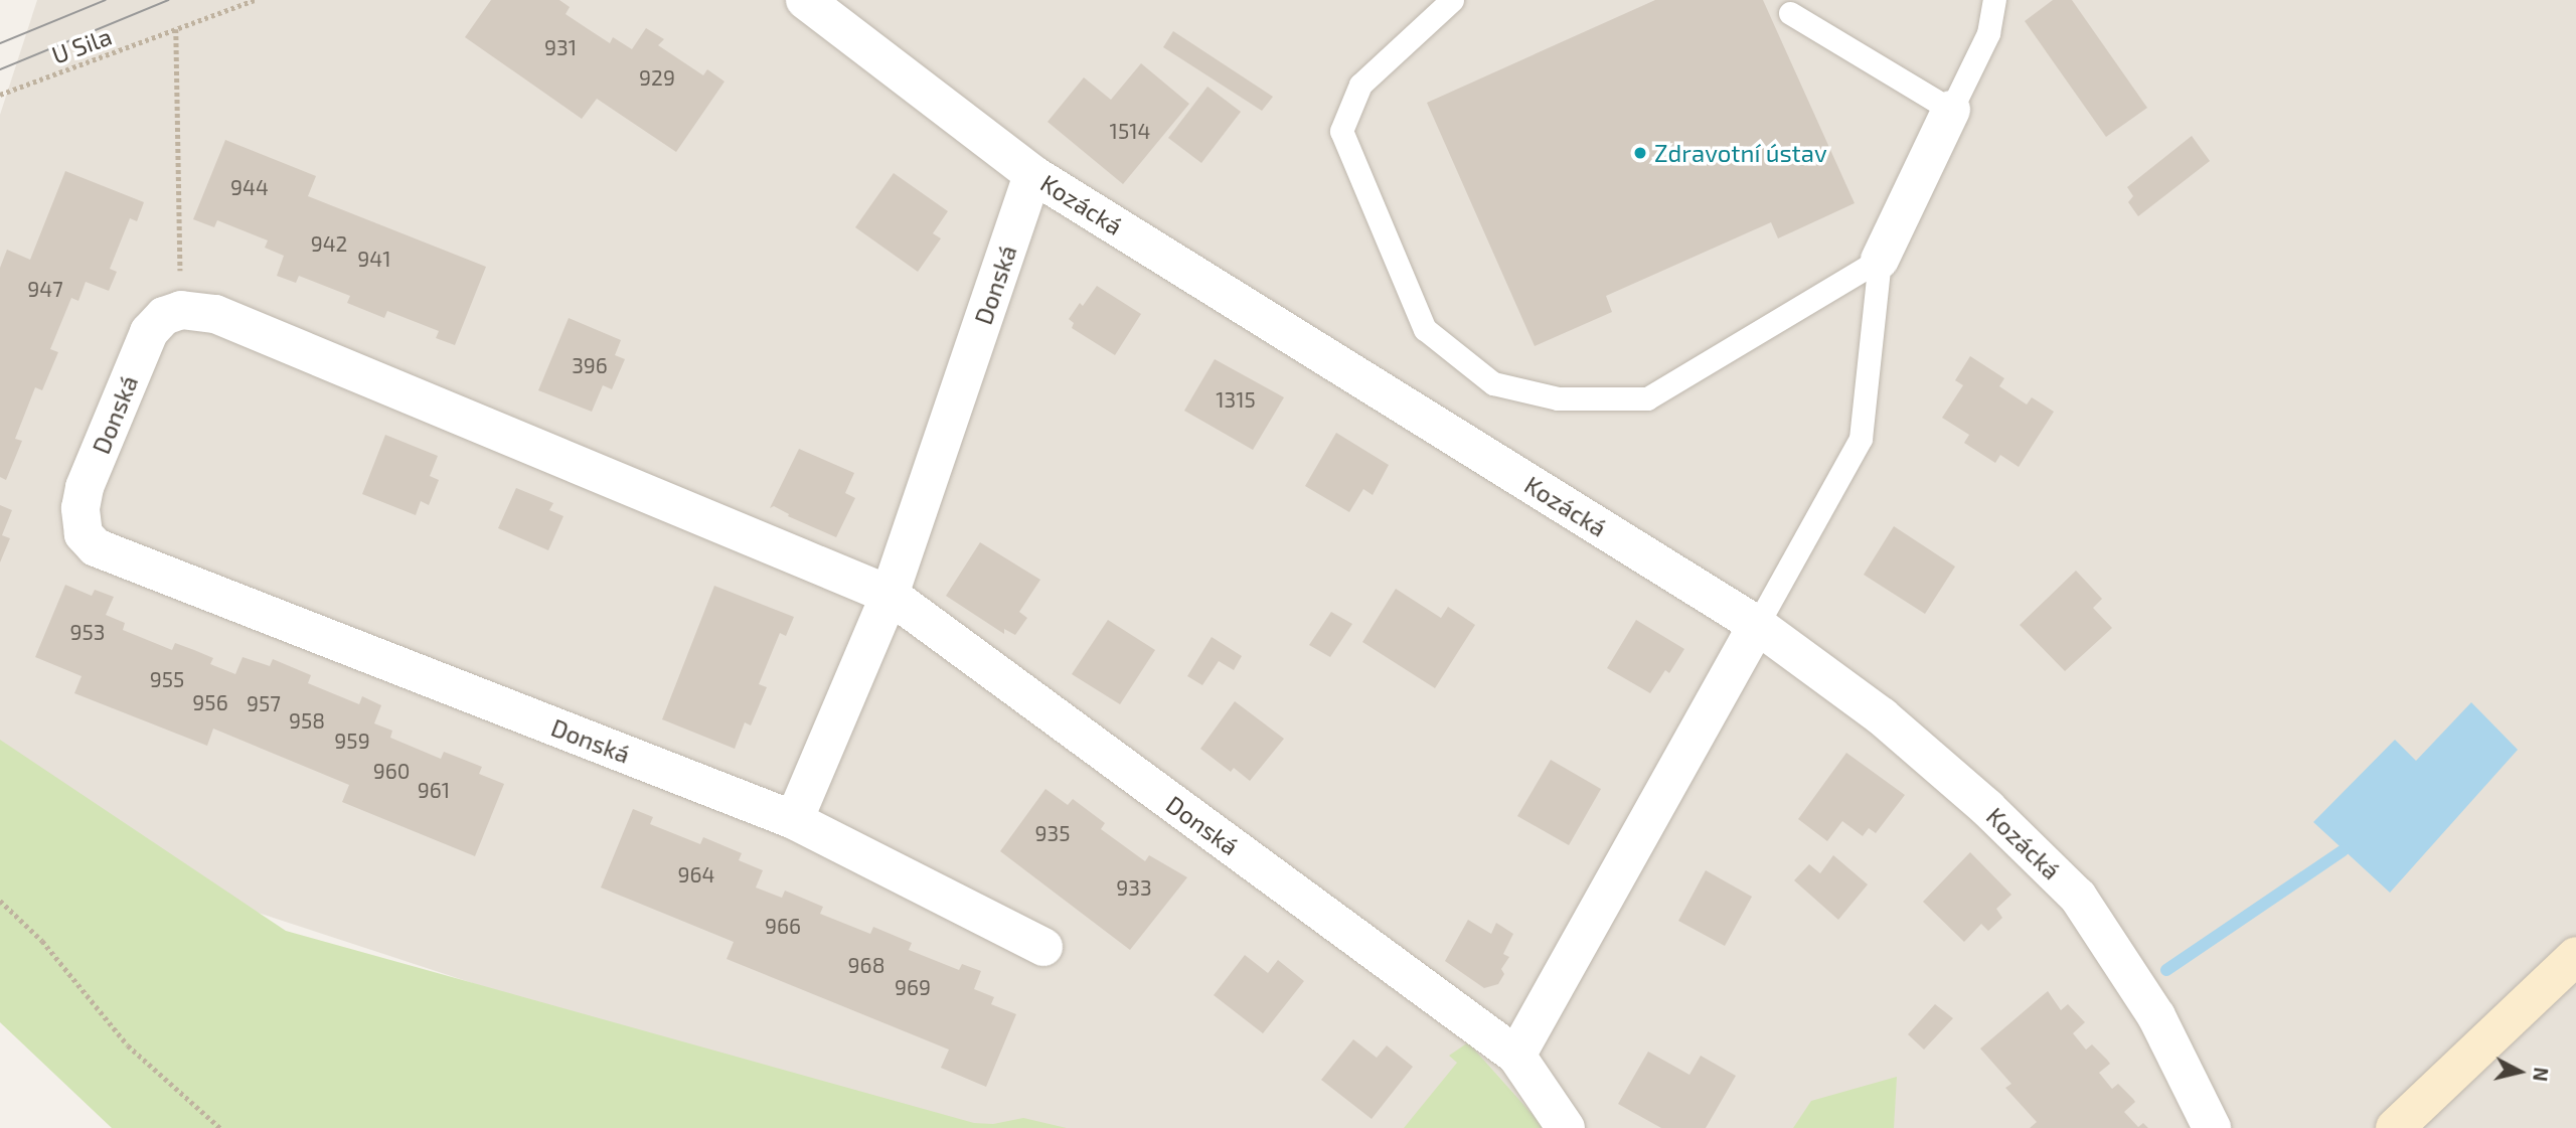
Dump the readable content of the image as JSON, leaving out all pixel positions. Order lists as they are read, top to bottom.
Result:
{
  "streets": {
    "street": ["Kozácká", "Donská"],
    "path": ["U Sila"]
  },
  "crossings": [
    ["Kozácká", "Donská"]
  ],
  "places": ["Zdravotní ústav"],
  "house_numbers": [
    "931",
    "929",
    "1514",
    "944",
    "942",
    "941",
    "947",
    "396",
    "1315",
    "953",
    "955",
    "956",
    "957",
    "958",
    "959",
    "960",
    "961",
    "935",
    "964",
    "933",
    "966",
    "968",
    "969"
  ],
  "north": "right"
}
